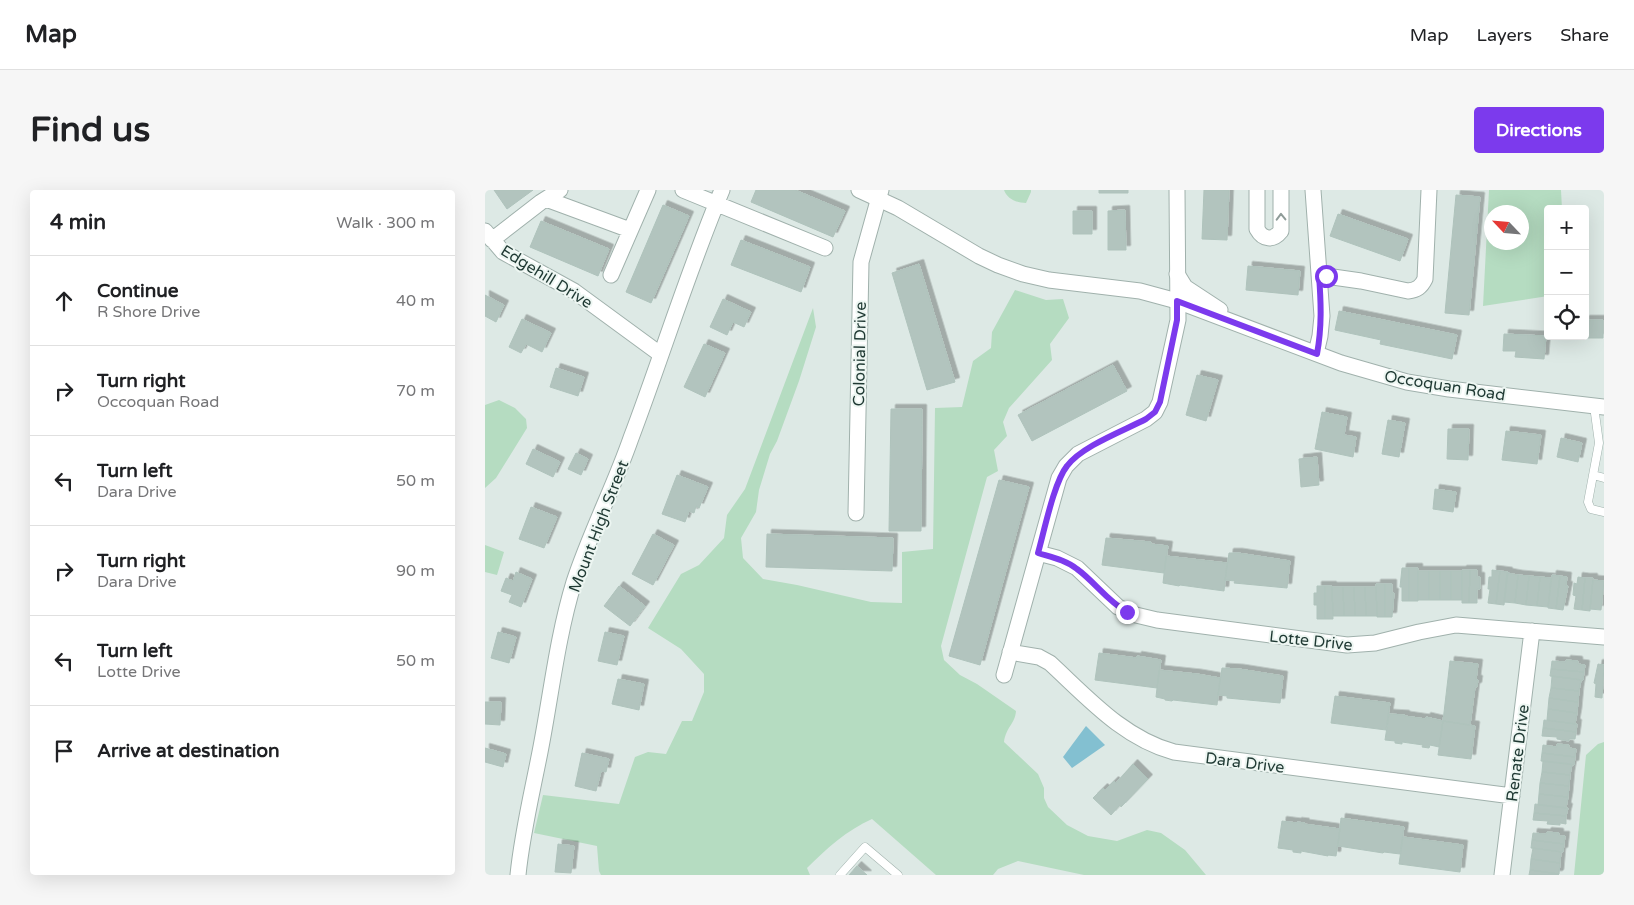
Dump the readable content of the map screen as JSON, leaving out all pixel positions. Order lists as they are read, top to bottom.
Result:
{
  "streets": {
    "street": [
      "Edgehill Drive",
      "Colonial Drive",
      "Occoquan Road",
      "Mount High Street",
      "Lotte Drive",
      "Renate Drive",
      "Dara Drive"
    ]
  },
  "crossings": [
    ["Edgehill Drive", "Mount High Street"],
    ["Colonial Drive", "Occoquan Road"],
    ["Lotte Drive", "Renate Drive"],
    ["Renate Drive", "Dara Drive"]
  ],
  "north": "top left",
  "page": {
    "header": "Map",
    "nav": ["Map", "Layers", "Share"],
    "buttons": "Directions",
    "title": "Find us",
    "heading": ["4 min", "Walk · 300 m"],
    "map_buttons": ["+", "−"],
    "list": [
      ["Continue", "R Shore Drive", "40 m"],
      ["Turn right", "Occoquan Road", "70 m"],
      ["Turn left", "Dara Drive", "50 m"],
      ["Turn right", "Dara Drive", "90 m"],
      ["Turn left", "Lotte Drive", "50 m"],
      "Arrive at destination"
    ]
  }
}
